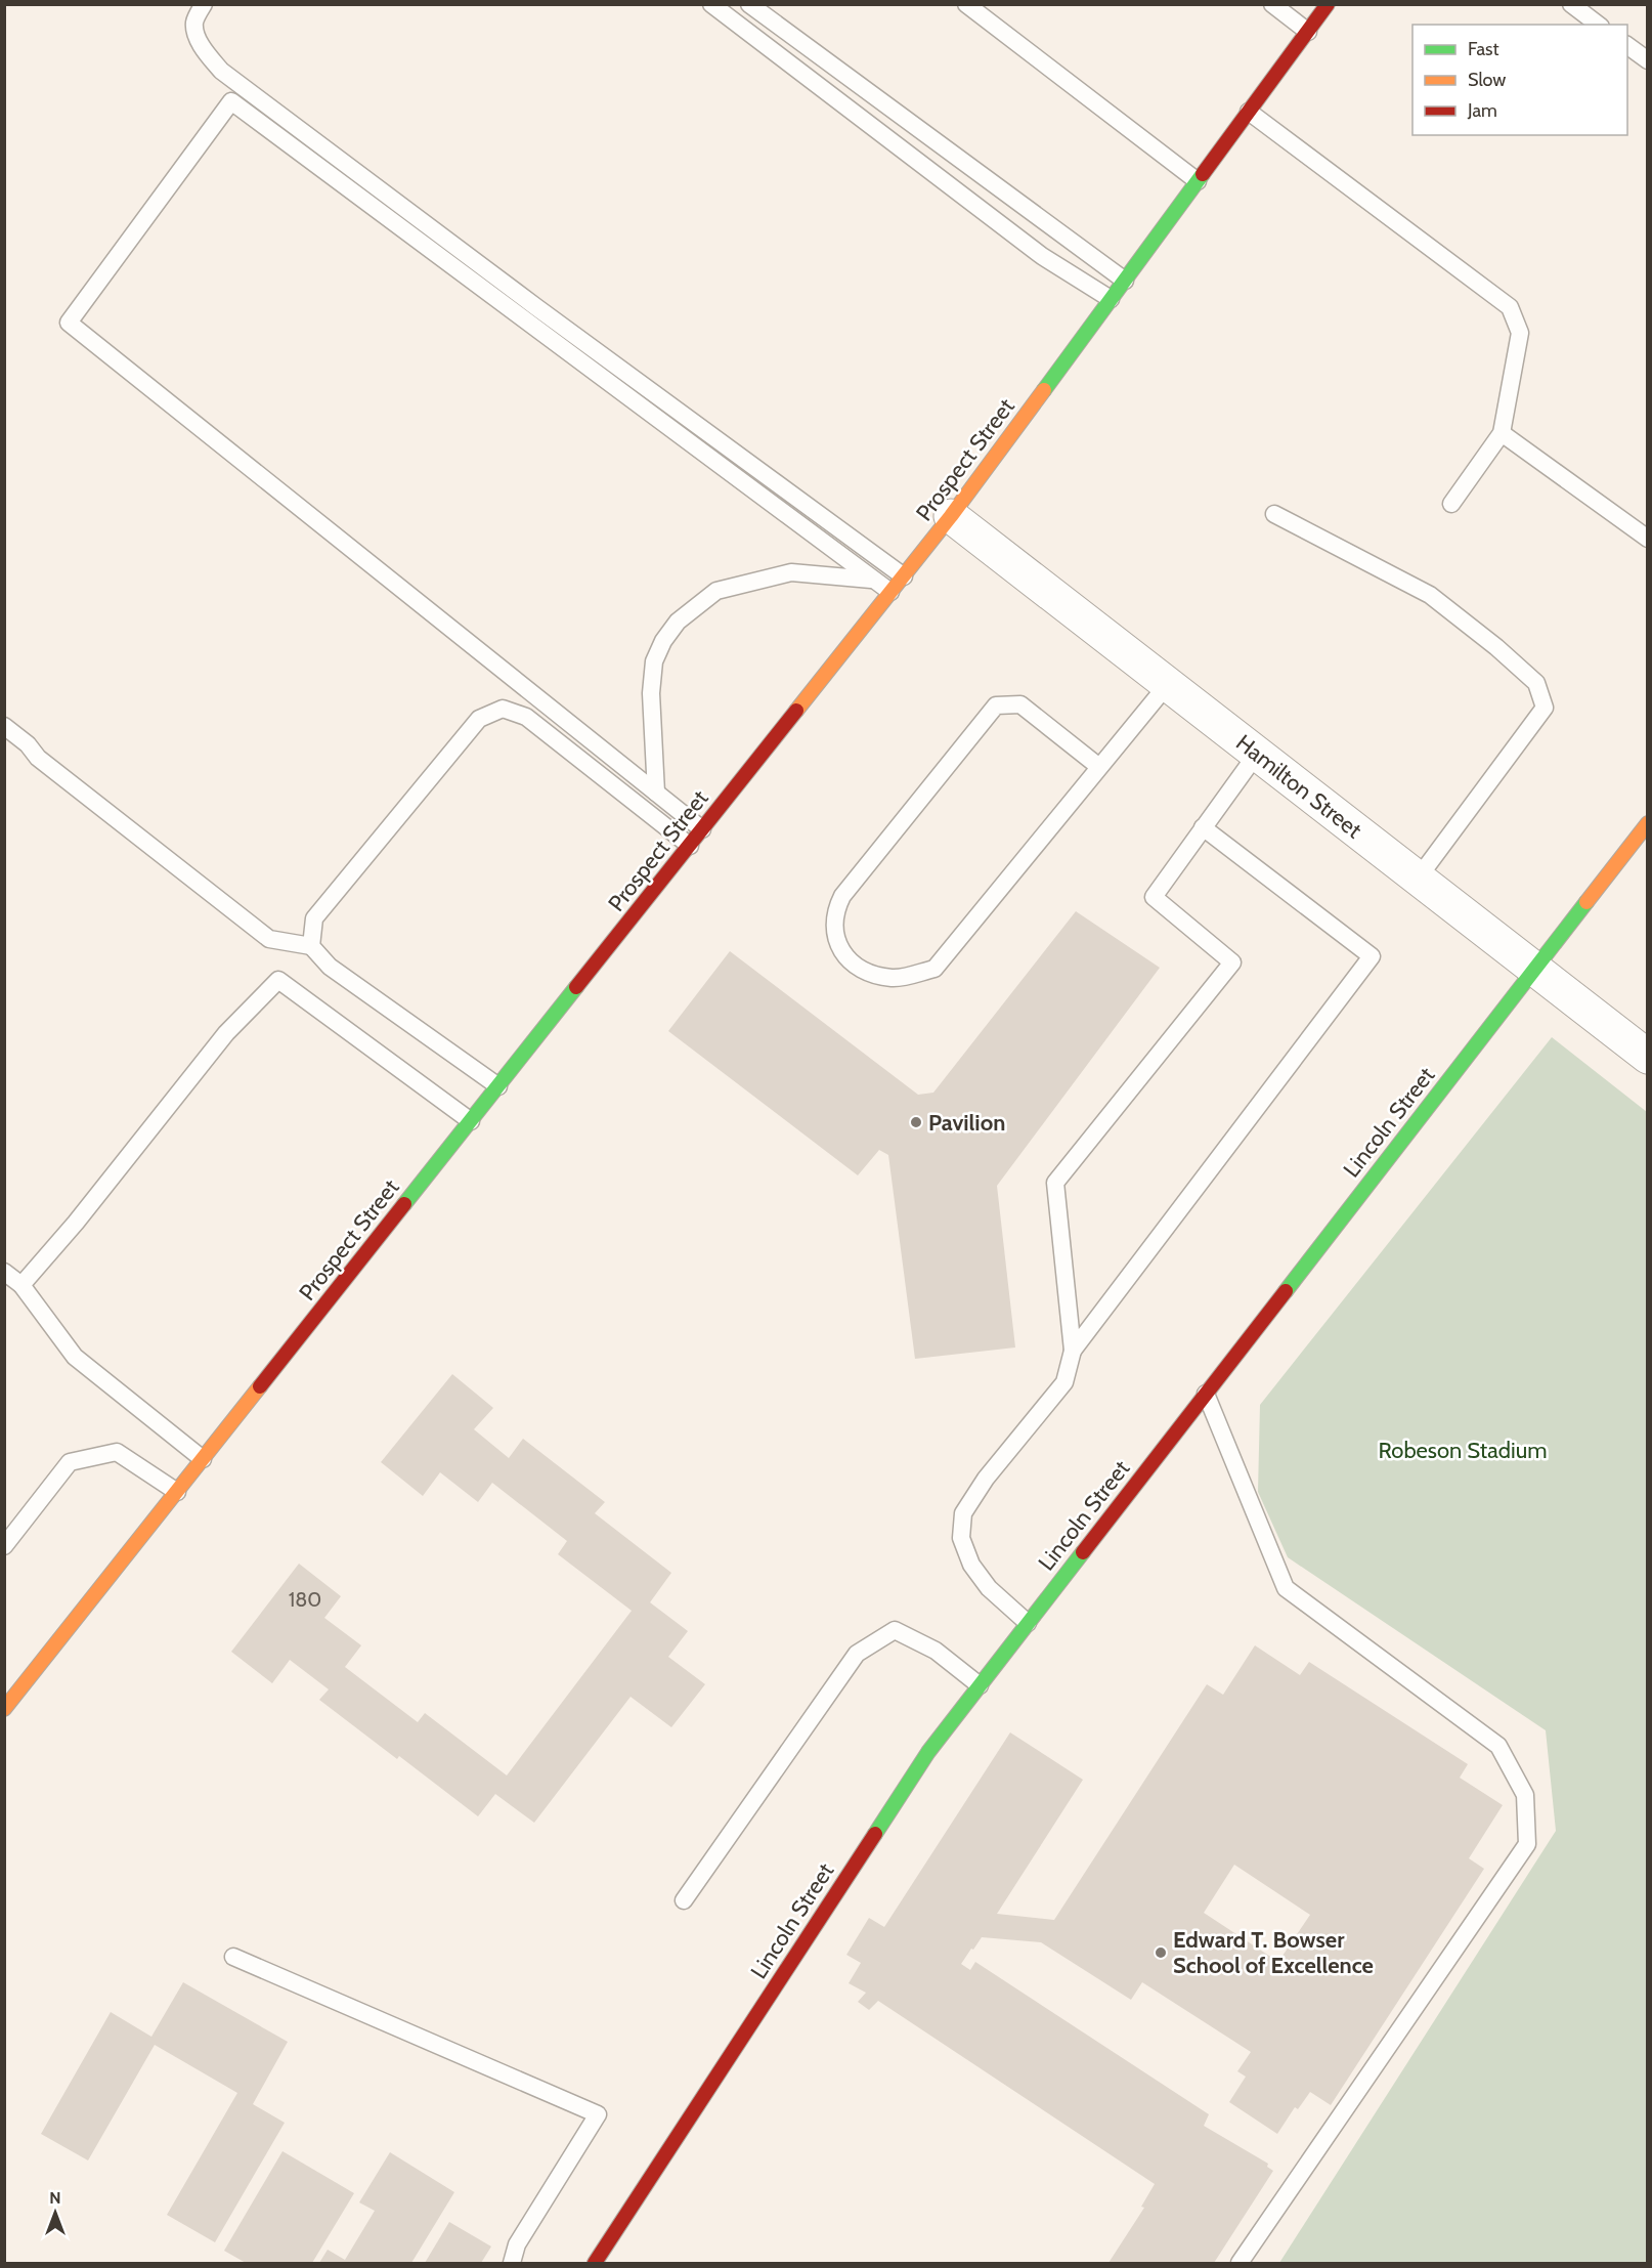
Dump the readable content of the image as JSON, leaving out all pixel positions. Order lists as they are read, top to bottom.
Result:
{
  "streets": {
    "street": ["Prospect Street", "Hamilton Street", "Lincoln Street"]
  },
  "crossings": [
    ["Prospect Street", "Hamilton Street"],
    ["Hamilton Street", "Lincoln Street"]
  ],
  "parks": ["Robeson Stadium"],
  "places": ["Pavilion", "Edward T. Bowser School of Excellence"],
  "house_numbers": ["180"],
  "legend": ["Fast", "Slow", "Jam"],
  "north": "top"
}
